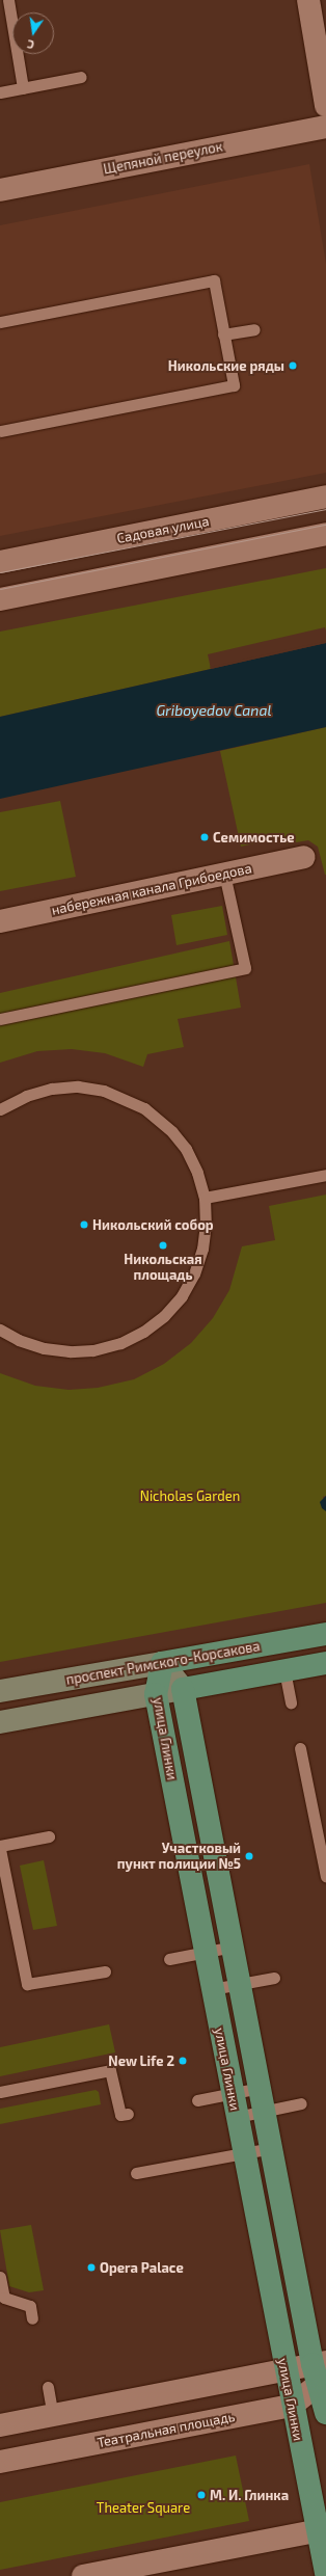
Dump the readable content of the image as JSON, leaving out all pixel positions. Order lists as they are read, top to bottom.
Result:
{
  "streets": {
    "main road": ["проспект Римского-Корсакова", "улица Глинки"],
    "street": [
      "Щепяной переулок",
      "Садовая улица",
      "набережная канала Грибоедова",
      "Театральная площадь"
    ]
  },
  "crossings": [
    ["проспект Римского-Корсакова", "улица Глинки"],
    ["улица Глинки", "Театральная площадь"]
  ],
  "water": ["Griboyedov Canal"],
  "parks": ["Nicholas Garden", "Theater Square"],
  "places": [
    "Никольские ряды",
    "Семимостье",
    "Никольский собор",
    "Никольская площадь",
    "Участковый пункт полиции №5",
    "New Life 2",
    "Opera Palace",
    "М. И. Глинка"
  ],
  "north": "bottom"
}
